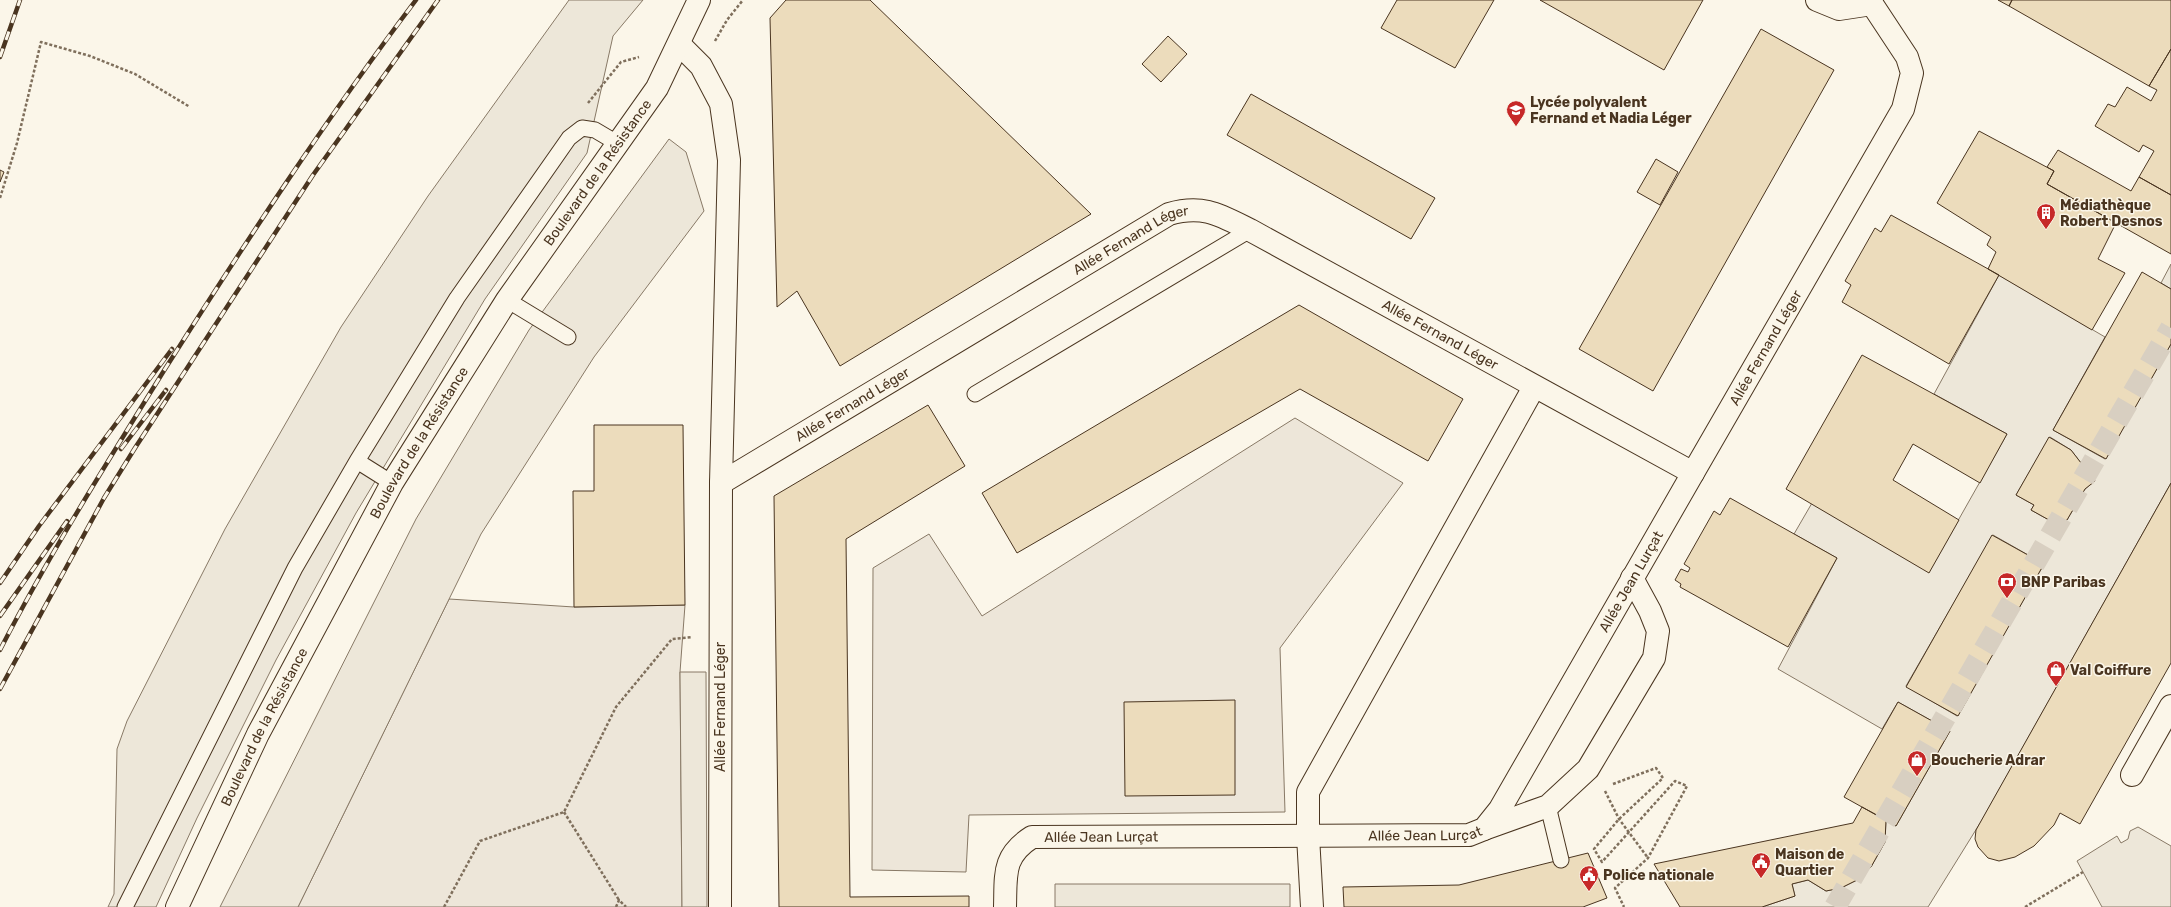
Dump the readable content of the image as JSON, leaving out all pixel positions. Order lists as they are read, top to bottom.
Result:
{
  "streets": {
    "street": ["Boulevard de la Résistance", "Allée Fernand Léger", "Allée Jean Lurçat"]
  },
  "crossings": [
    ["Boulevard de la Résistance", "Allée Fernand Léger"],
    ["Allée Fernand Léger", "Allée Jean Lurçat"]
  ],
  "places": {
    "school or university": ["Lycée polyvalent Fernand et Nadia Léger"],
    "building": ["Médiathèque Robert Desnos"],
    "bank": ["BNP Paribas"],
    "shop": ["Val Coiffure", "Boucherie Adrar"],
    "public building": ["Maison de Quartier", "Police nationale"]
  }
}
